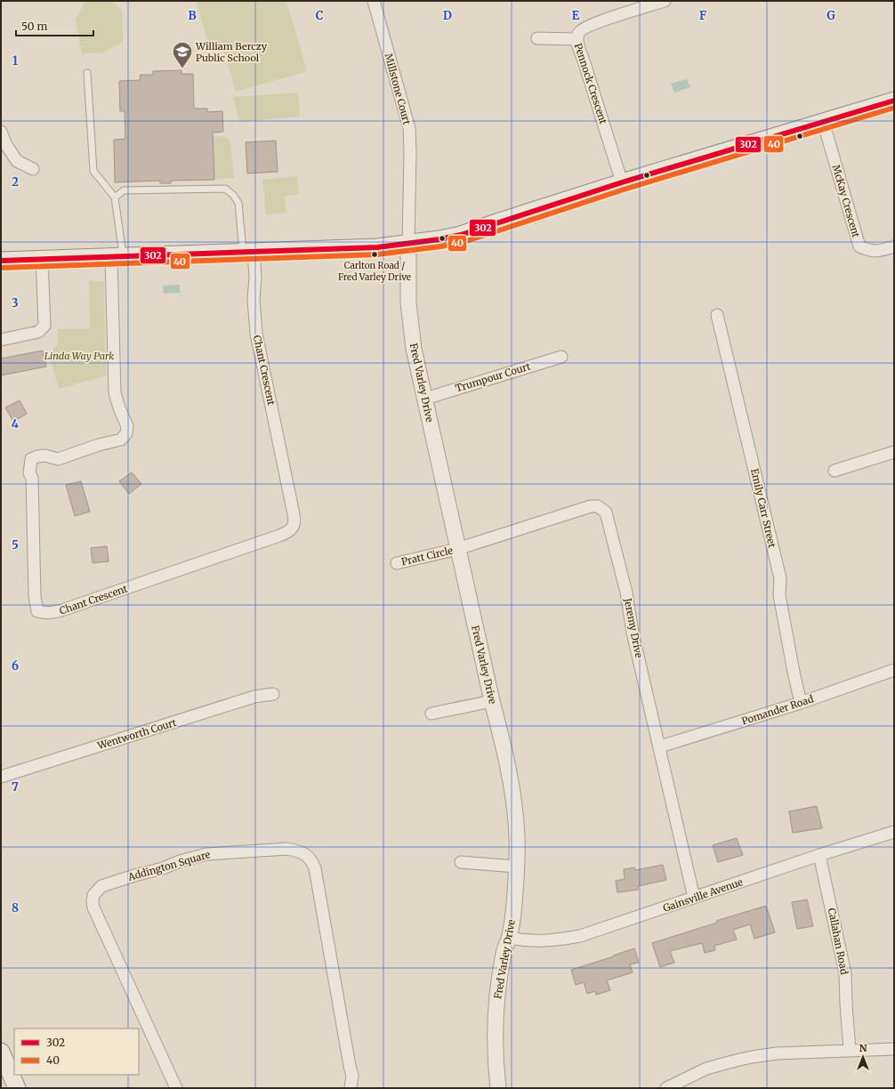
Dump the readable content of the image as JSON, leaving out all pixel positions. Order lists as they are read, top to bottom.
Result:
{
  "streets": {
    "street": [
      "Pennock Crescent",
      "Millstone Court",
      "McKay Crescent",
      "Chant Crescent",
      "Trumpour Court",
      "Fred Varley Drive",
      "Emily Carr Street",
      "Pratt Circle",
      "Jeremy Drive",
      "Pomander Road",
      "Wentworth Court",
      "Addington Square",
      "Gainsville Avenue",
      "Callahan Road"
    ]
  },
  "crossings": [
    ["Millstone Court", "Fred Varley Drive"],
    ["Trumpour Court", "Fred Varley Drive"],
    ["Fred Varley Drive", "Pratt Circle"],
    ["Fred Varley Drive", "Jeremy Drive"],
    ["Fred Varley Drive", "Gainsville Avenue"],
    ["Emily Carr Street", "Pomander Road"],
    ["Pratt Circle", "Jeremy Drive"],
    ["Jeremy Drive", "Pomander Road"],
    ["Jeremy Drive", "Gainsville Avenue"],
    ["Gainsville Avenue", "Callahan Road"]
  ],
  "parks": ["Linda Way Park"],
  "places": {
    "school or university": ["William Berczy Public School"],
    "other": ["Carlton Road / Fred Varley Drive"]
  },
  "lines": ["transit line 302", "transit line 40"],
  "legend": ["302", "40"],
  "scale_bar": "50 m",
  "north": "top",
  "grid": {
    "columns": [
      "B",
      "C",
      "D",
      "E",
      "F",
      "G"
    ],
    "rows": [
      "1",
      "2",
      "3",
      "4",
      "5",
      "6",
      "7",
      "8"
    ]
  }
}
